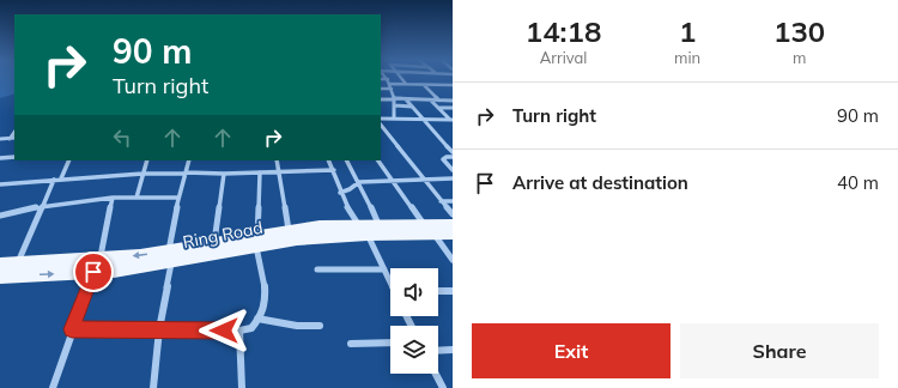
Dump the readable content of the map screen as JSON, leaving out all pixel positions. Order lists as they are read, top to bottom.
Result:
{
  "streets": {
    "main road": ["Ring Road"]
  },
  "page": {
    "eta": [
      "14:18",
      "Arrival",
      "1",
      "min",
      "130",
      "m"
    ],
    "turn": ["90 m", "Turn right"],
    "list": [
      {
        "name": "Turn right",
        "value": "90 m"
      },
      {
        "name": "Arrive at destination",
        "value": "40 m"
      }
    ],
    "buttons": ["Exit", "Share"]
  }
}
